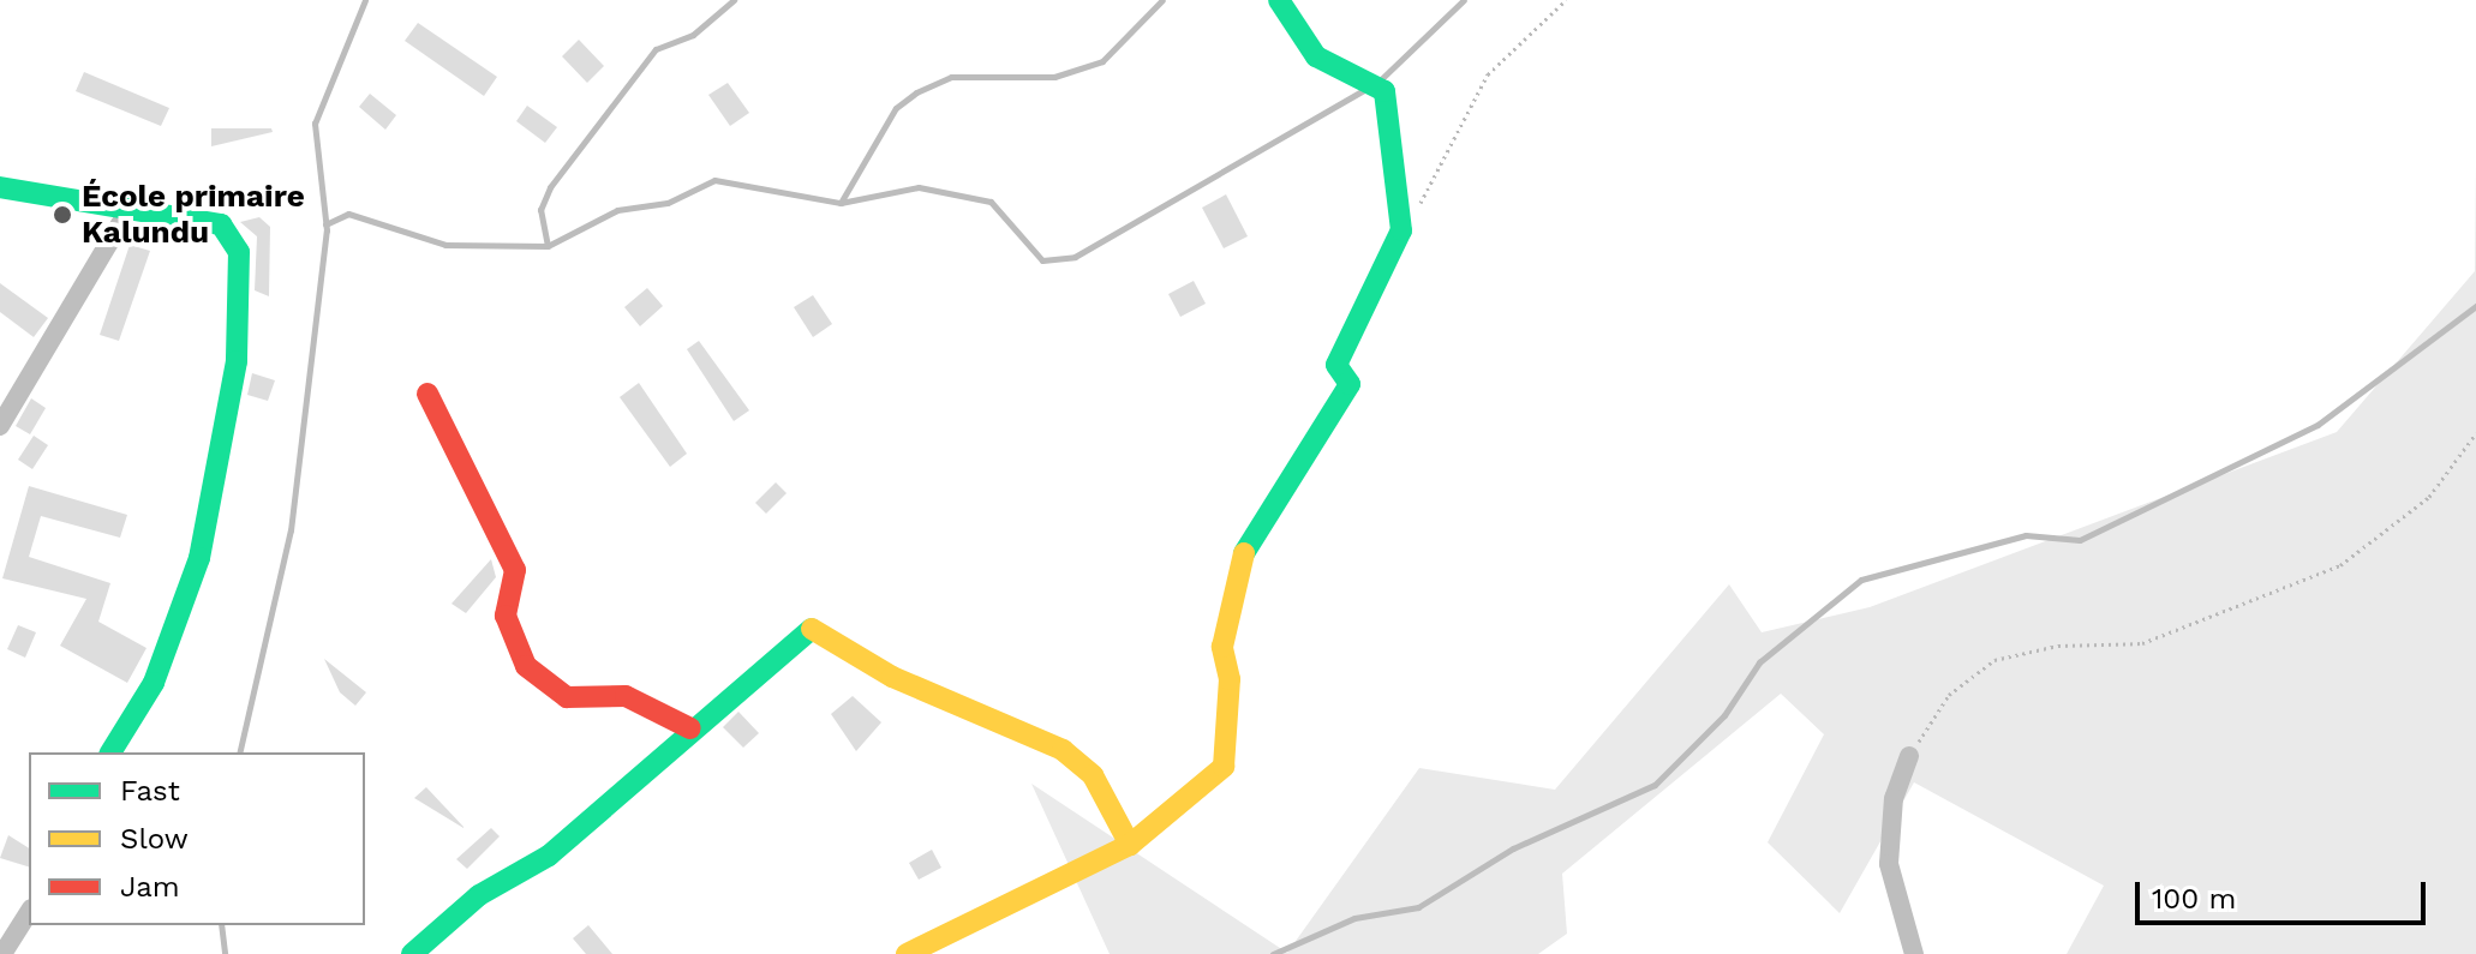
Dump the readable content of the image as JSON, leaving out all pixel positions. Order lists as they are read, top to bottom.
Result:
{
  "places": ["École primaire Kalundu"],
  "legend": ["Fast", "Slow", "Jam"],
  "scale_bar": "100 m"
}
